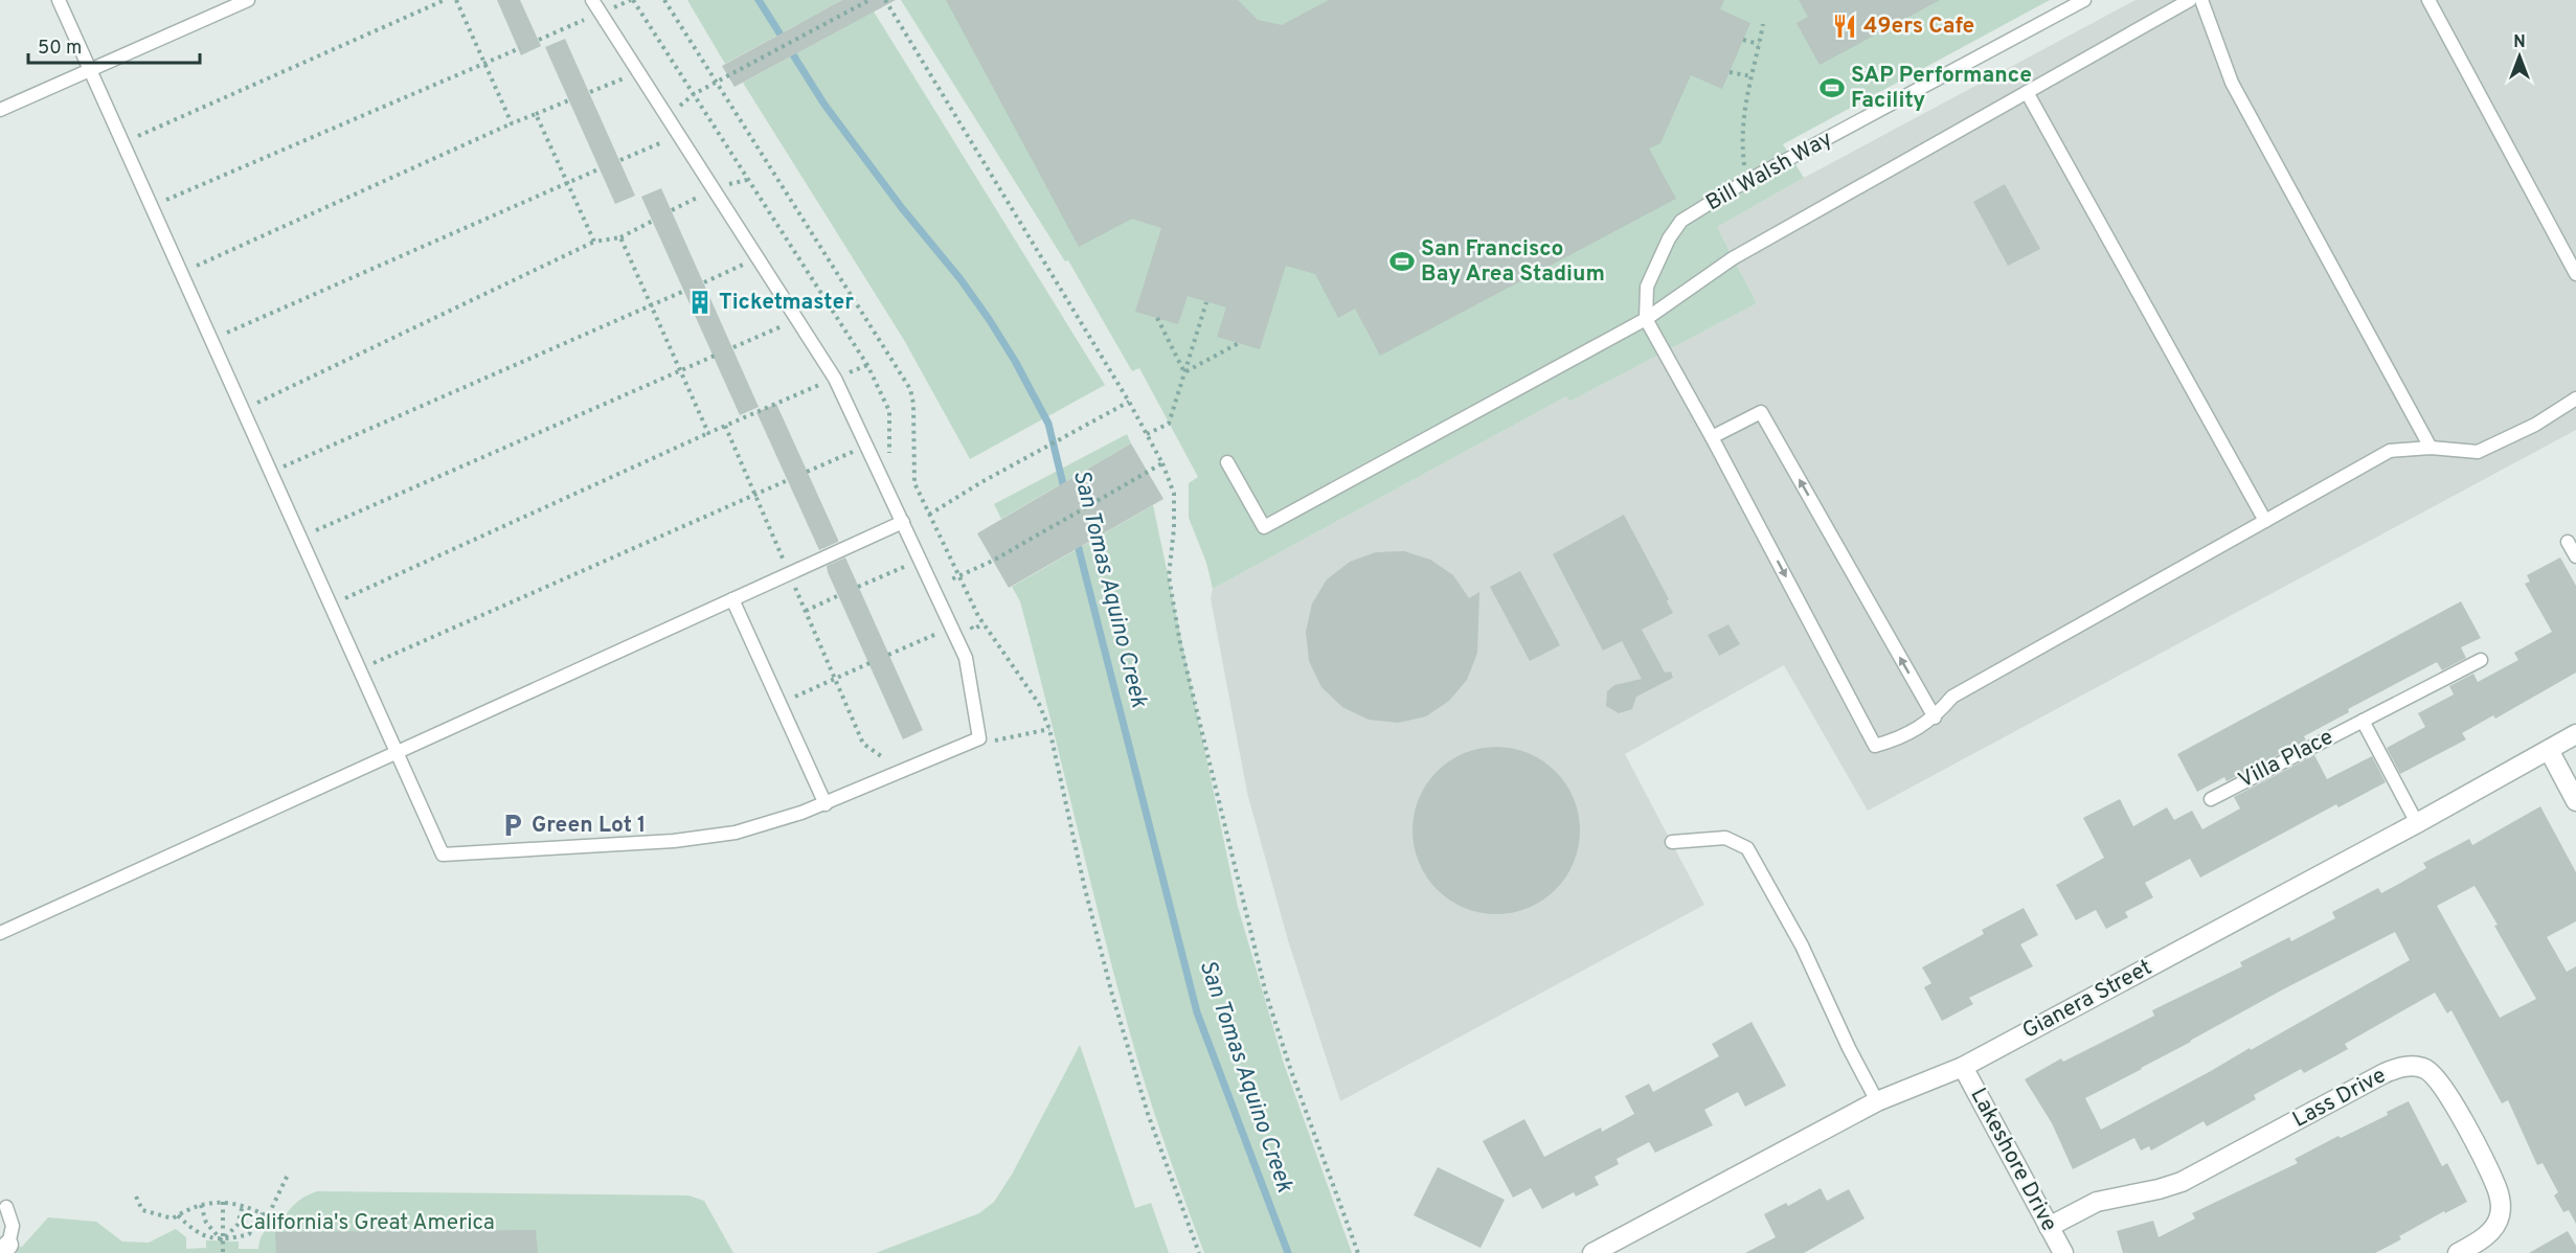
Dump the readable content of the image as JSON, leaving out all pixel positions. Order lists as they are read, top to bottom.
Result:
{
  "streets": {
    "street": ["Gianera Street", "Lass Drive", "Lakeshore Drive"],
    "lane": ["Bill Walsh Way", "Villa Place"]
  },
  "crossings": [
    ["Gianera Street", "Lakeshore Drive"],
    ["Lass Drive", "Lakeshore Drive"]
  ],
  "water": ["San Tomas Aquino Creek"],
  "parks": ["California's Great America"],
  "places": {
    "restaurant": ["49ers Cafe"],
    "sports": ["SAP Performance Facility", "San Francisco Bay Area Stadium"],
    "building": ["Ticketmaster"],
    "parking": ["Green Lot 1"]
  },
  "scale_bar": "50 m",
  "north": "top"
}
